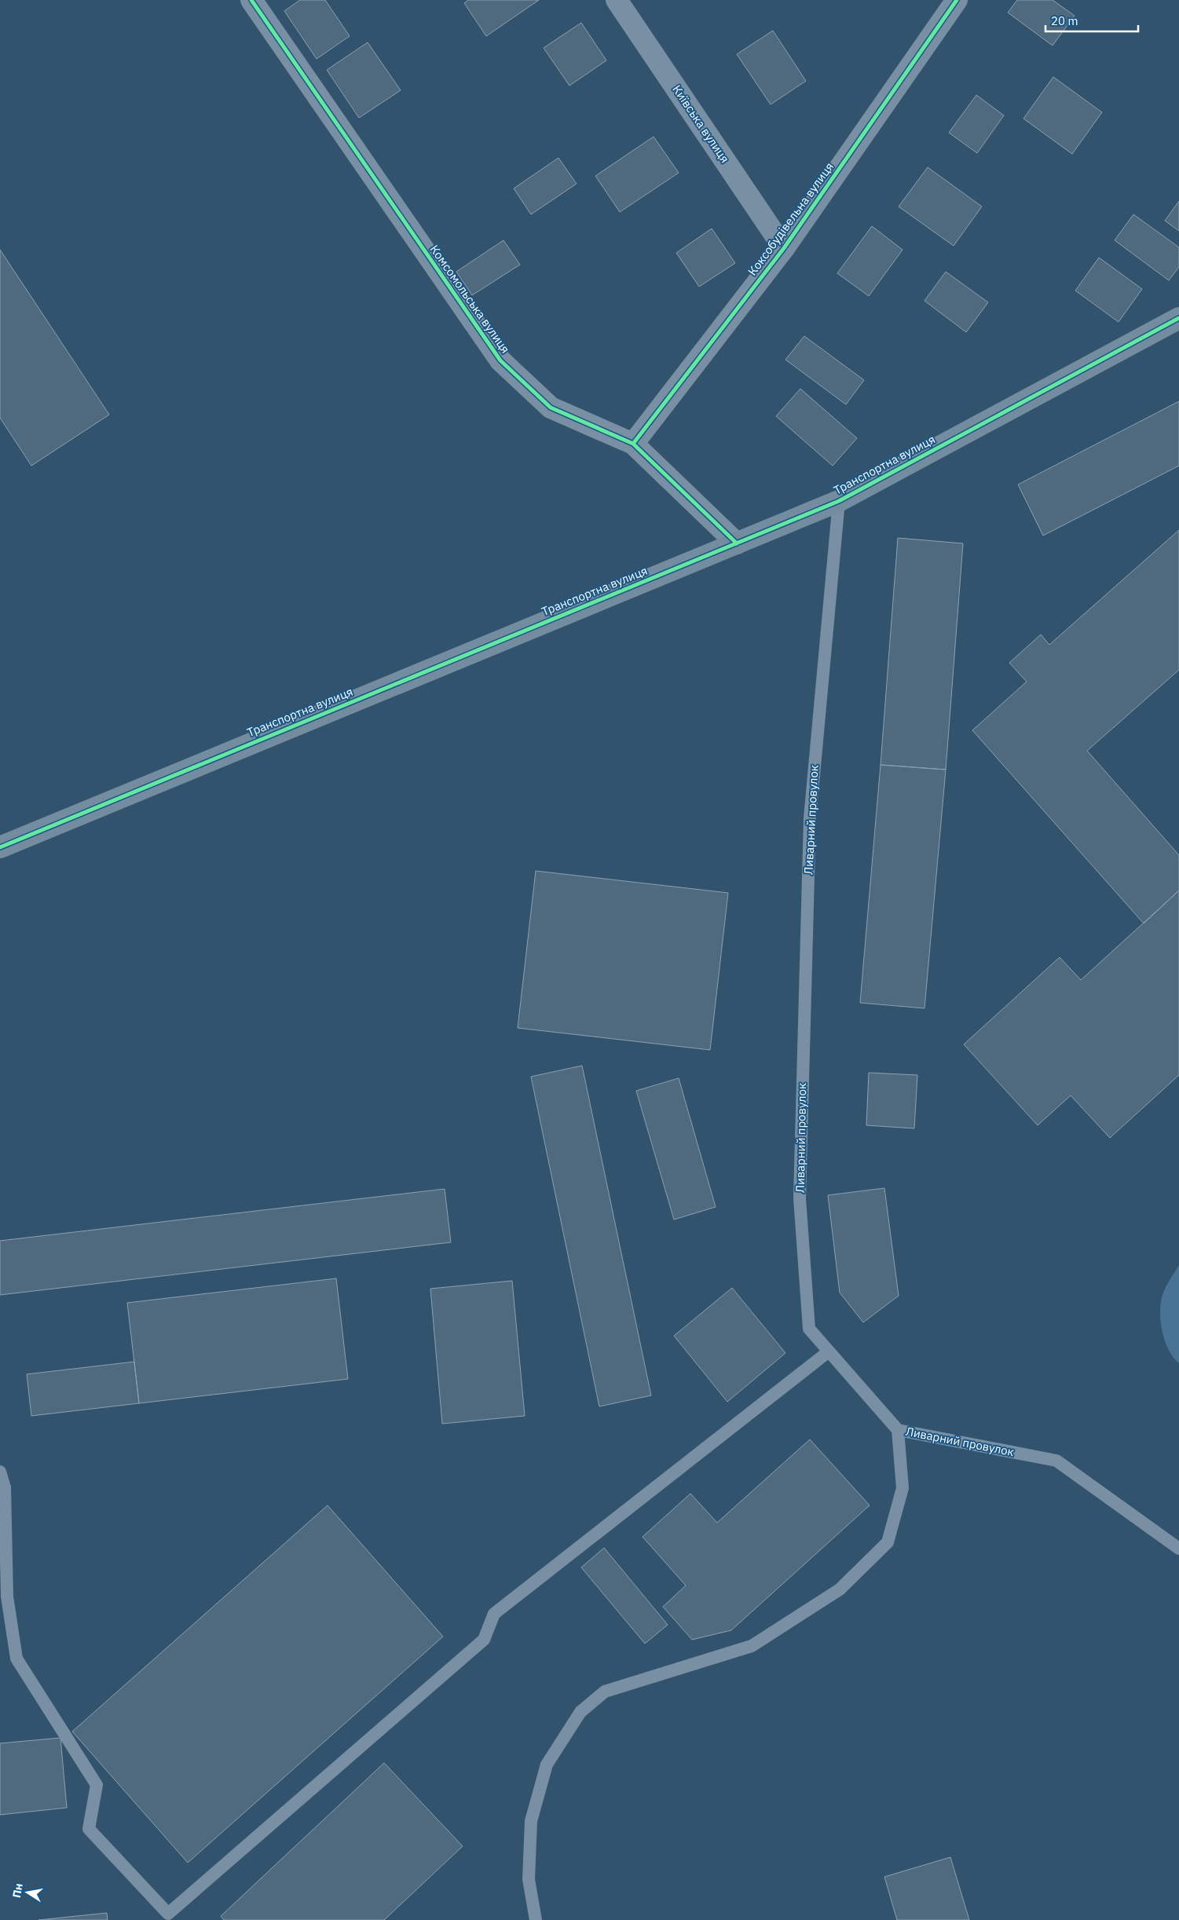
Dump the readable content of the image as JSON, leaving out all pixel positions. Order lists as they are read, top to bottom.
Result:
{
  "streets": {
    "street": [
      "Київська вулиця",
      "Коксобудівельна вулиця",
      "Комсомольська вулиця",
      "Транспортна вулиця"
    ],
    "lane": ["Ливарний провулок"]
  },
  "crossings": [
    ["Київська вулиця", "Коксобудівельна вулиця"],
    ["Коксобудівельна вулиця", "Комсомольська вулиця"],
    ["Комсомольська вулиця", "Транспортна вулиця"],
    ["Транспортна вулиця", "Ливарний провулок"]
  ],
  "scale_bar": "20 m",
  "north": "left"
}
